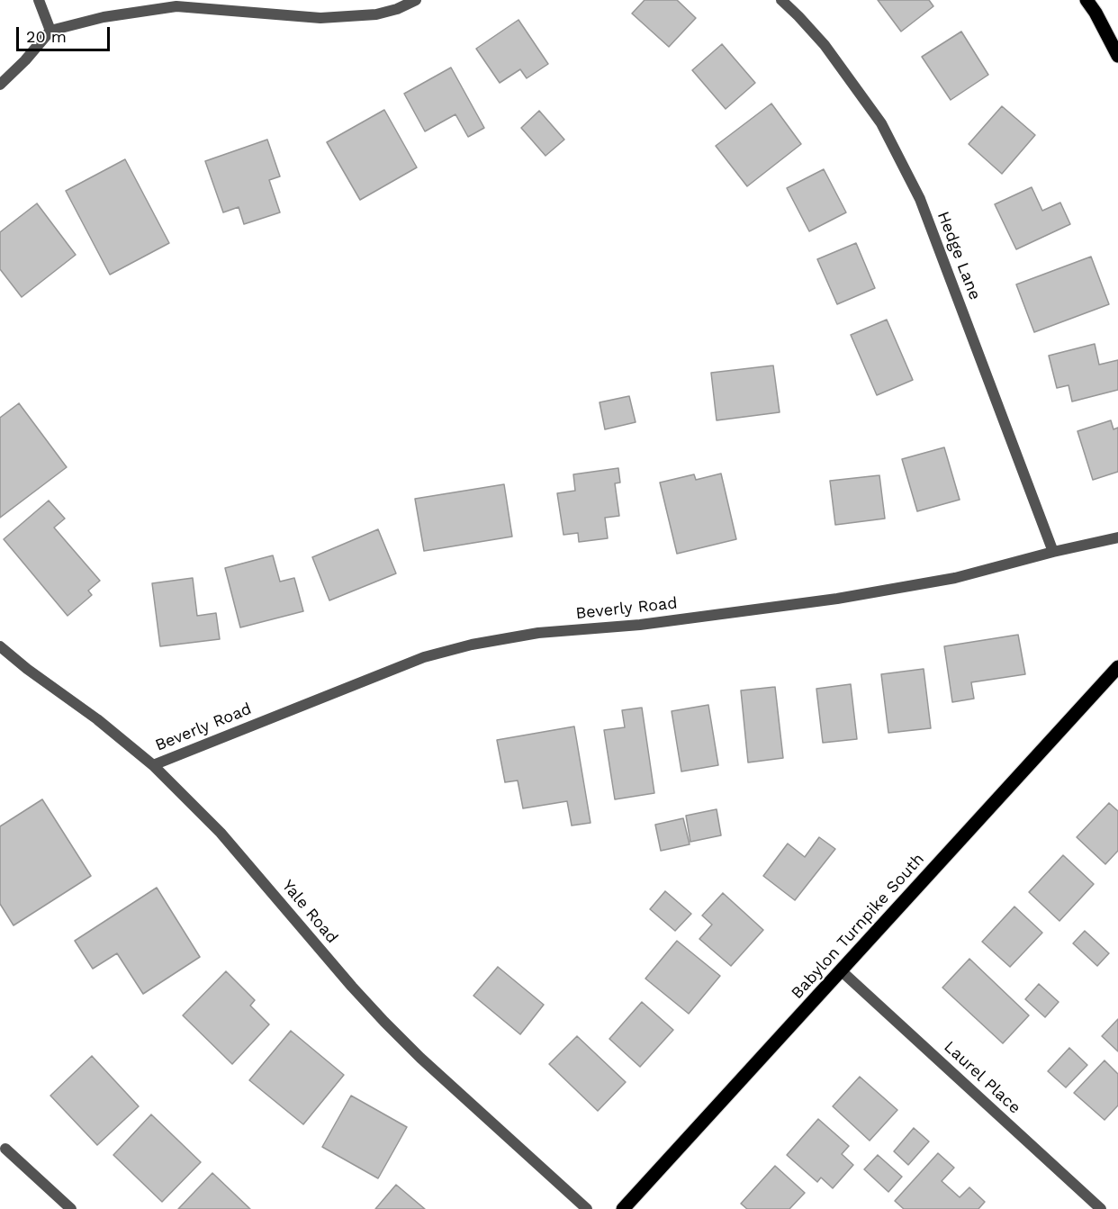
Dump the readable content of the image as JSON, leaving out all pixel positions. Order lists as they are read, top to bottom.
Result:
{
  "streets": {
    "main road": ["Babylon Turnpike South"],
    "street": [
      "Hedge Lane",
      "Beverly Road",
      "Yale Road",
      "Laurel Place"
    ]
  },
  "crossings": [
    ["Hedge Lane", "Beverly Road"],
    ["Beverly Road", "Yale Road"],
    ["Babylon Turnpike South", "Laurel Place"]
  ],
  "scale_bar": "20 m"
}
